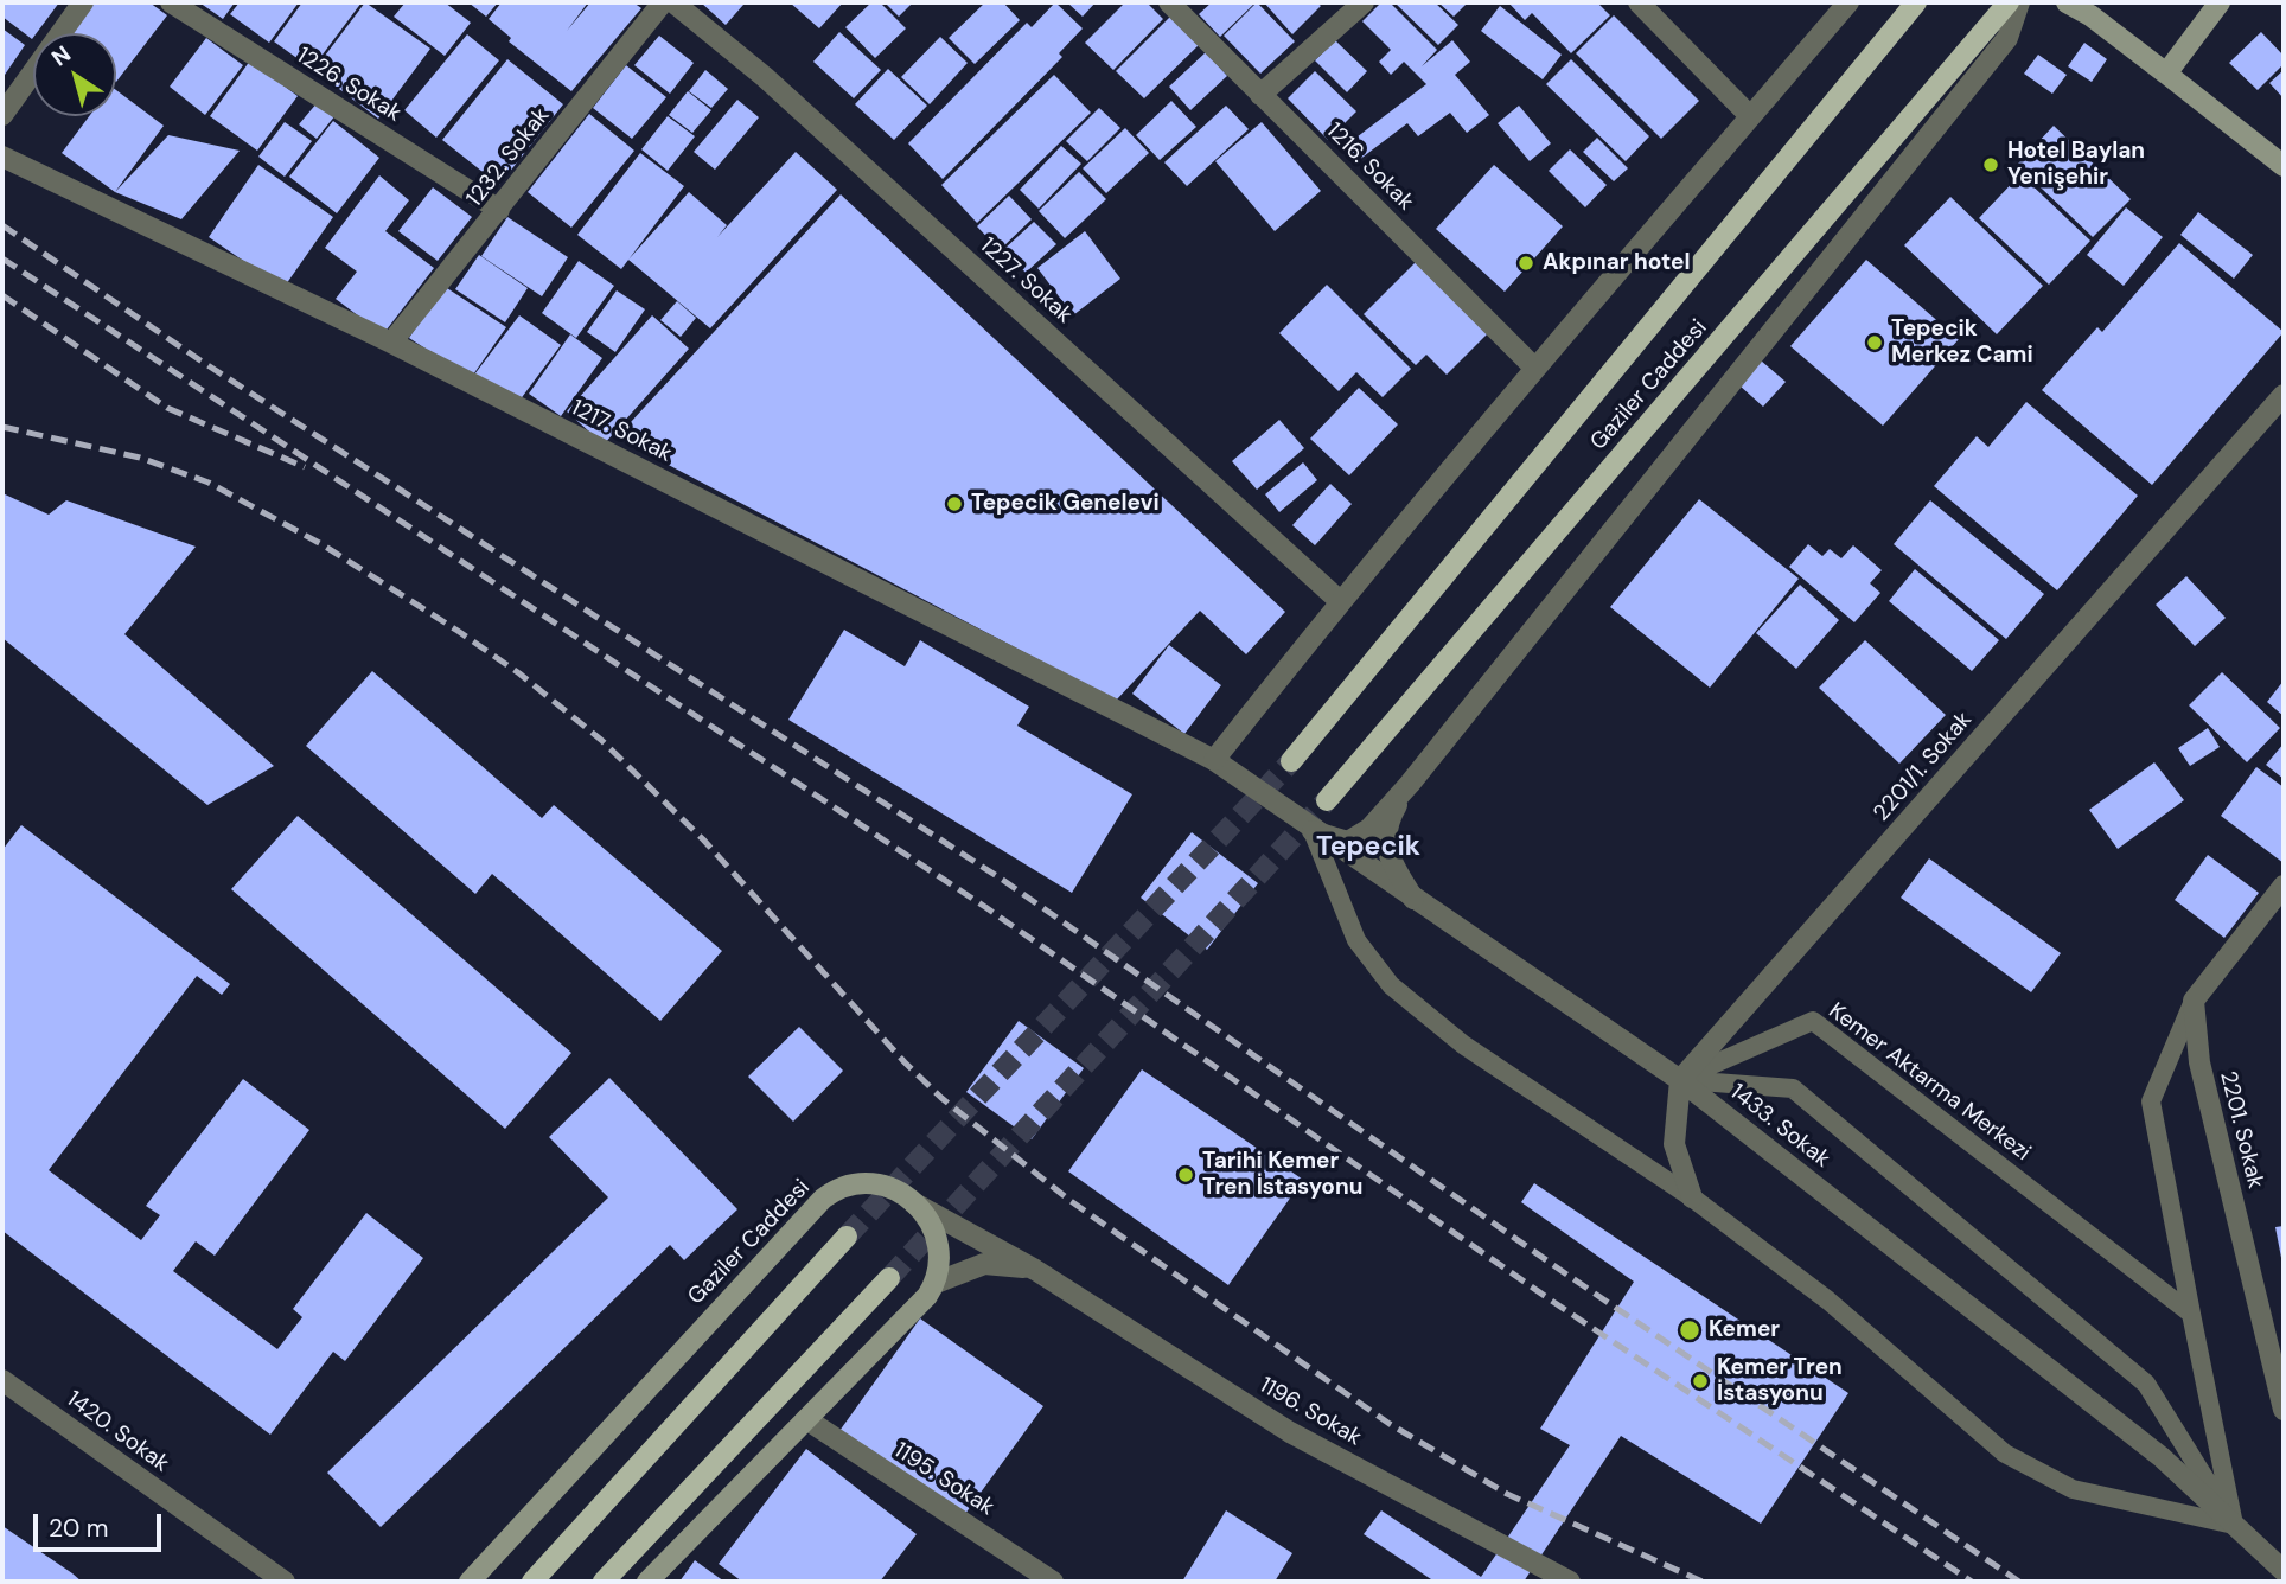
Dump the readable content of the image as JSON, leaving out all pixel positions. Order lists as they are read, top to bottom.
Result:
{
  "streets": {
    "main road": ["Gaziler Caddesi"],
    "street": [
      "1226. Sokak",
      "1232. Sokak",
      "1216. Sokak",
      "1227. Sokak",
      "1217. Sokak",
      "2201/1. Sokak",
      "1433. Sokak",
      "2201. Sokak",
      "1196. Sokak",
      "1420. Sokak",
      "1195. Sokak"
    ],
    "lane": ["Kemer Aktarma Merkezi"]
  },
  "crossings": [
    ["1226. Sokak", "1232. Sokak"],
    ["1232. Sokak", "1217. Sokak"],
    ["Gaziler Caddesi", "1196. Sokak"],
    ["1217. Sokak", "1433. Sokak"],
    ["2201/1. Sokak", "Kemer Aktarma Merkezi"],
    ["2201/1. Sokak", "1433. Sokak"],
    ["Kemer Aktarma Merkezi", "1433. Sokak"]
  ],
  "districts": ["Tepecik"],
  "places": [
    "Hotel Baylan Yenişehir",
    "Akpınar hotel",
    "Tepecik Merkez Cami",
    "Tepecik Genelevi",
    "Tarihi Kemer Tren İstasyonu",
    "Kemer",
    "Kemer Tren İstasyonu"
  ],
  "scale_bar": "20 m",
  "north": "top left"
}
